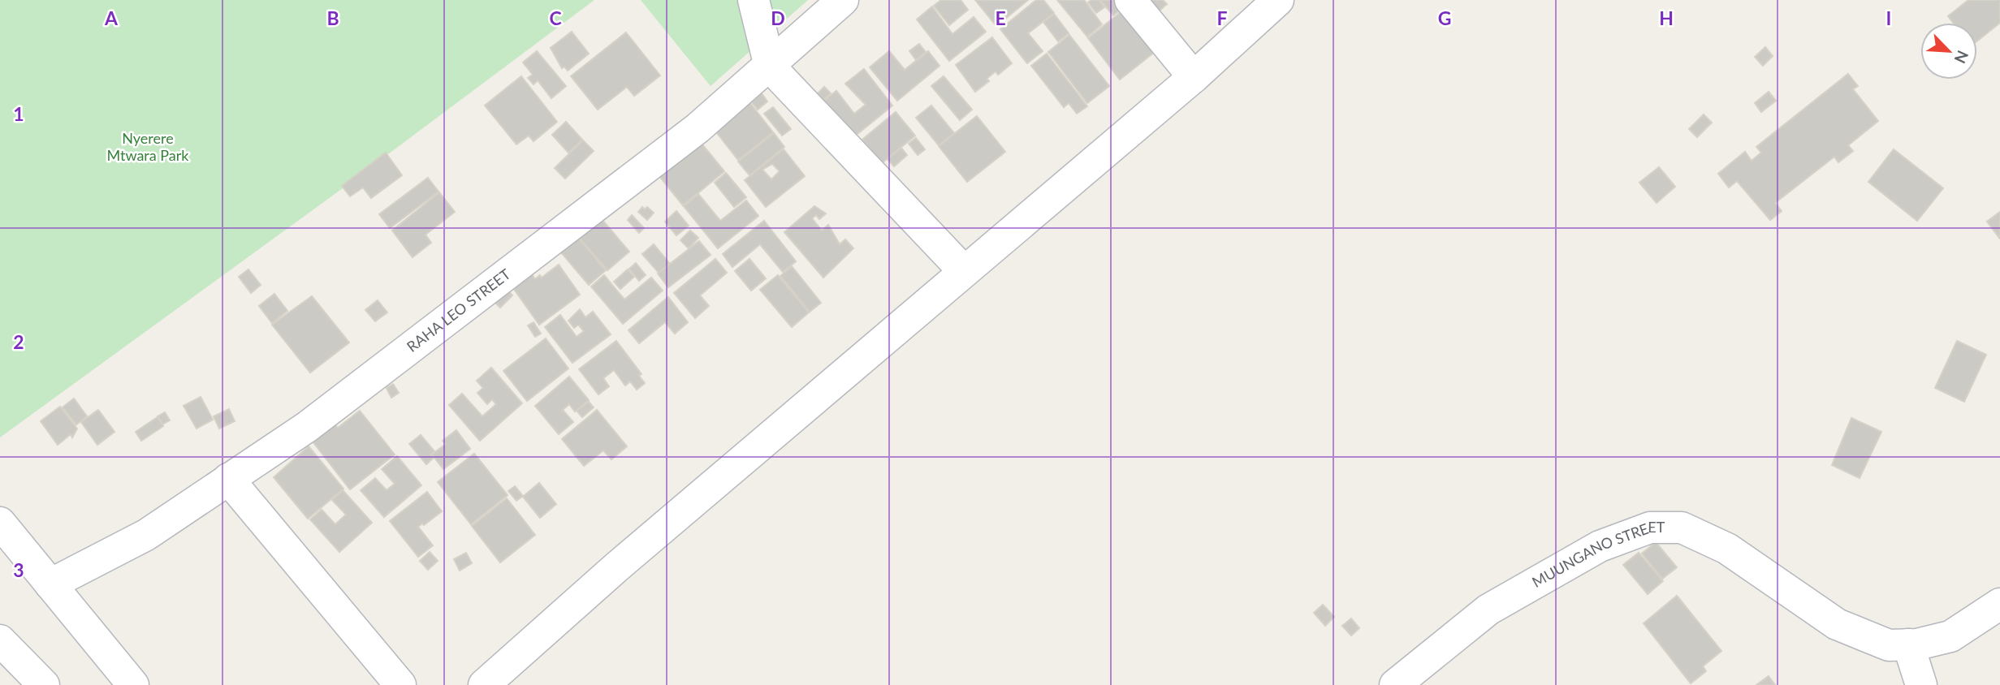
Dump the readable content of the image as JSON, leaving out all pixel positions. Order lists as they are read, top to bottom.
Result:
{
  "streets": {
    "street": ["RAHA LEO STREET", "MUUNGANO STREET"]
  },
  "parks": ["Nyerere Mtwara Park"],
  "north": "bottom right",
  "grid": {
    "columns": [
      "A",
      "B",
      "C",
      "D",
      "E",
      "F",
      "G",
      "H",
      "I"
    ],
    "rows": ["1", "2", "3"]
  }
}
